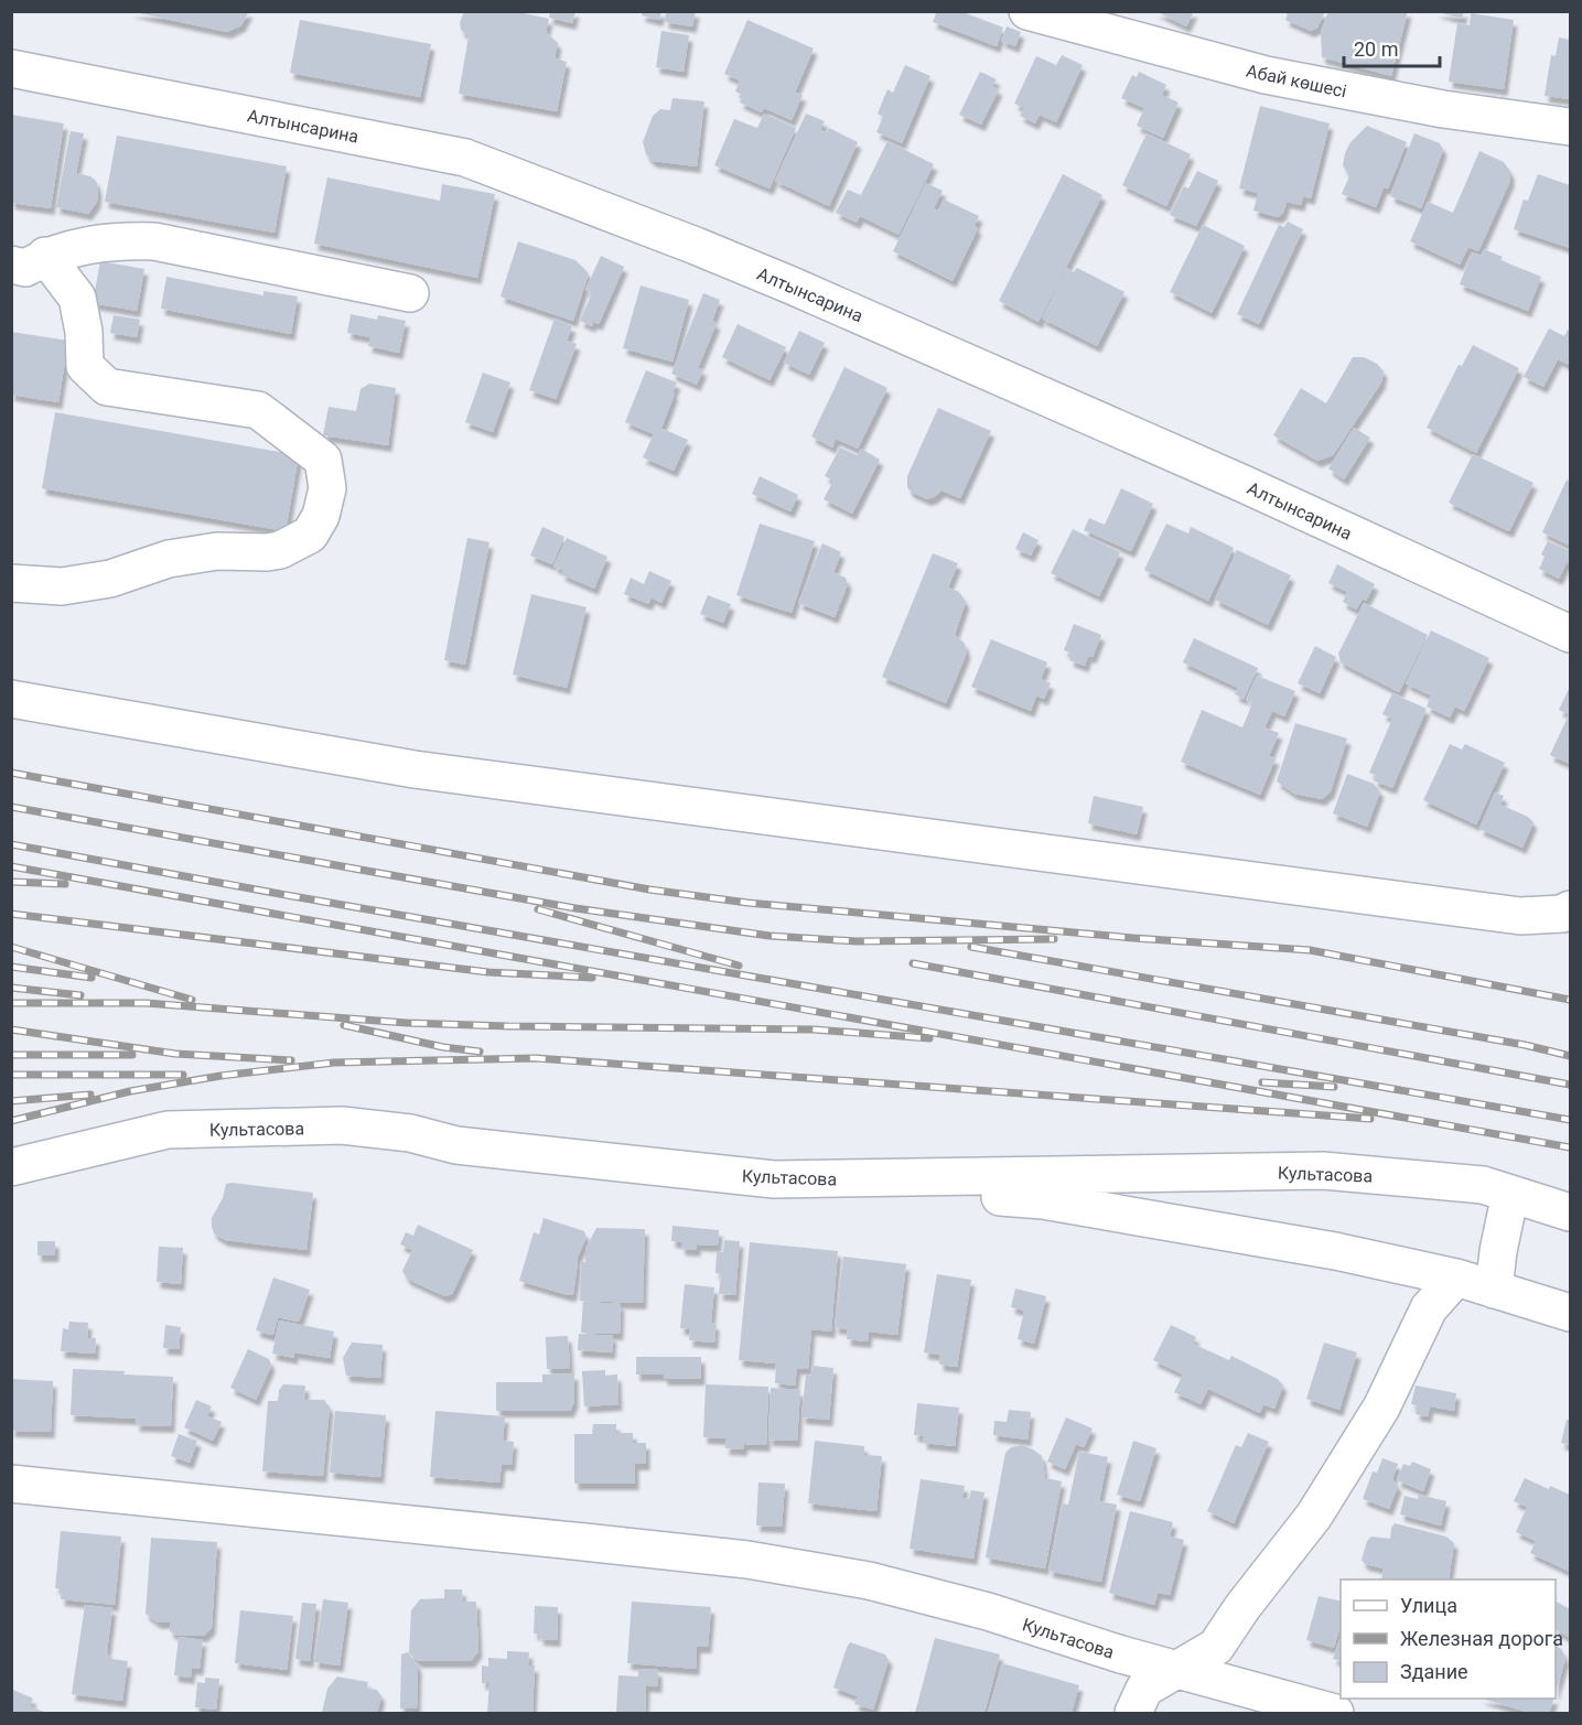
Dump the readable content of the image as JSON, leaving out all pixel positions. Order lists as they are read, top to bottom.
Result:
{
  "streets": {
    "street": ["Абай көшесі", "Алтынсарина", "Культасова"]
  },
  "legend": ["Улица", "Железная дорога", "Здание"],
  "scale_bar": "20 m"
}
